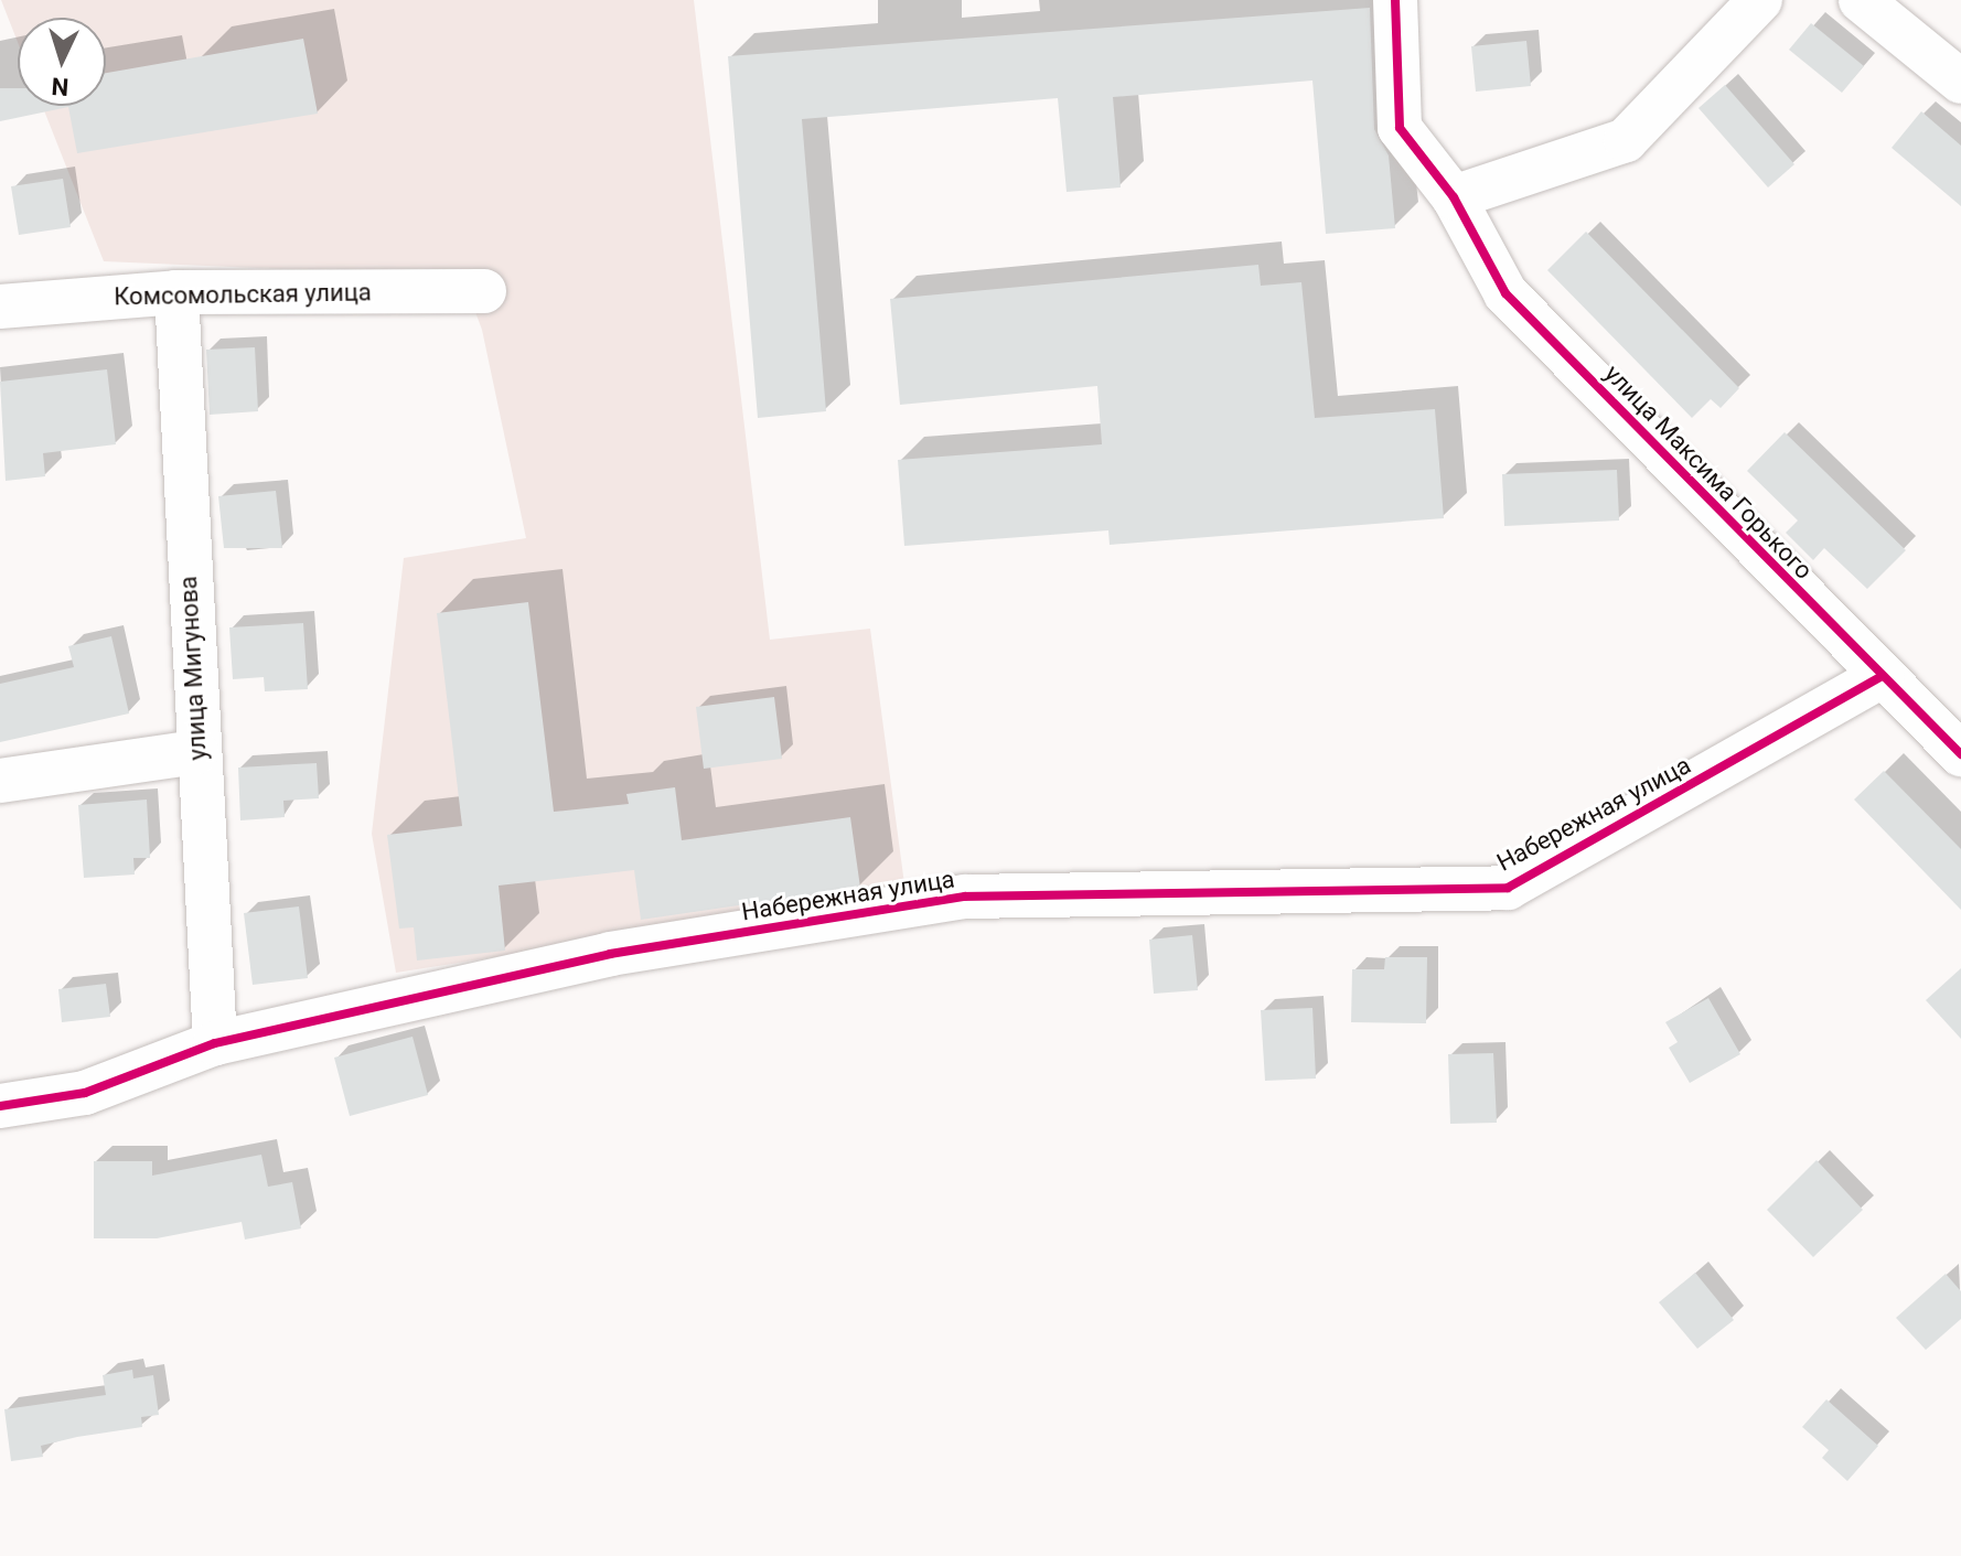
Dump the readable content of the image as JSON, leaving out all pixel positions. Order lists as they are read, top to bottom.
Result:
{
  "streets": {
    "street": [
      "Комсомольская улица",
      "улица Максима Горького",
      "улица Мигунова",
      "Набережная улица"
    ]
  },
  "crossings": [
    ["Комсомольская улица", "улица Мигунова"],
    ["улица Максима Горького", "Набережная улица"],
    ["улица Мигунова", "Набережная улица"]
  ],
  "north": "bottom"
}
